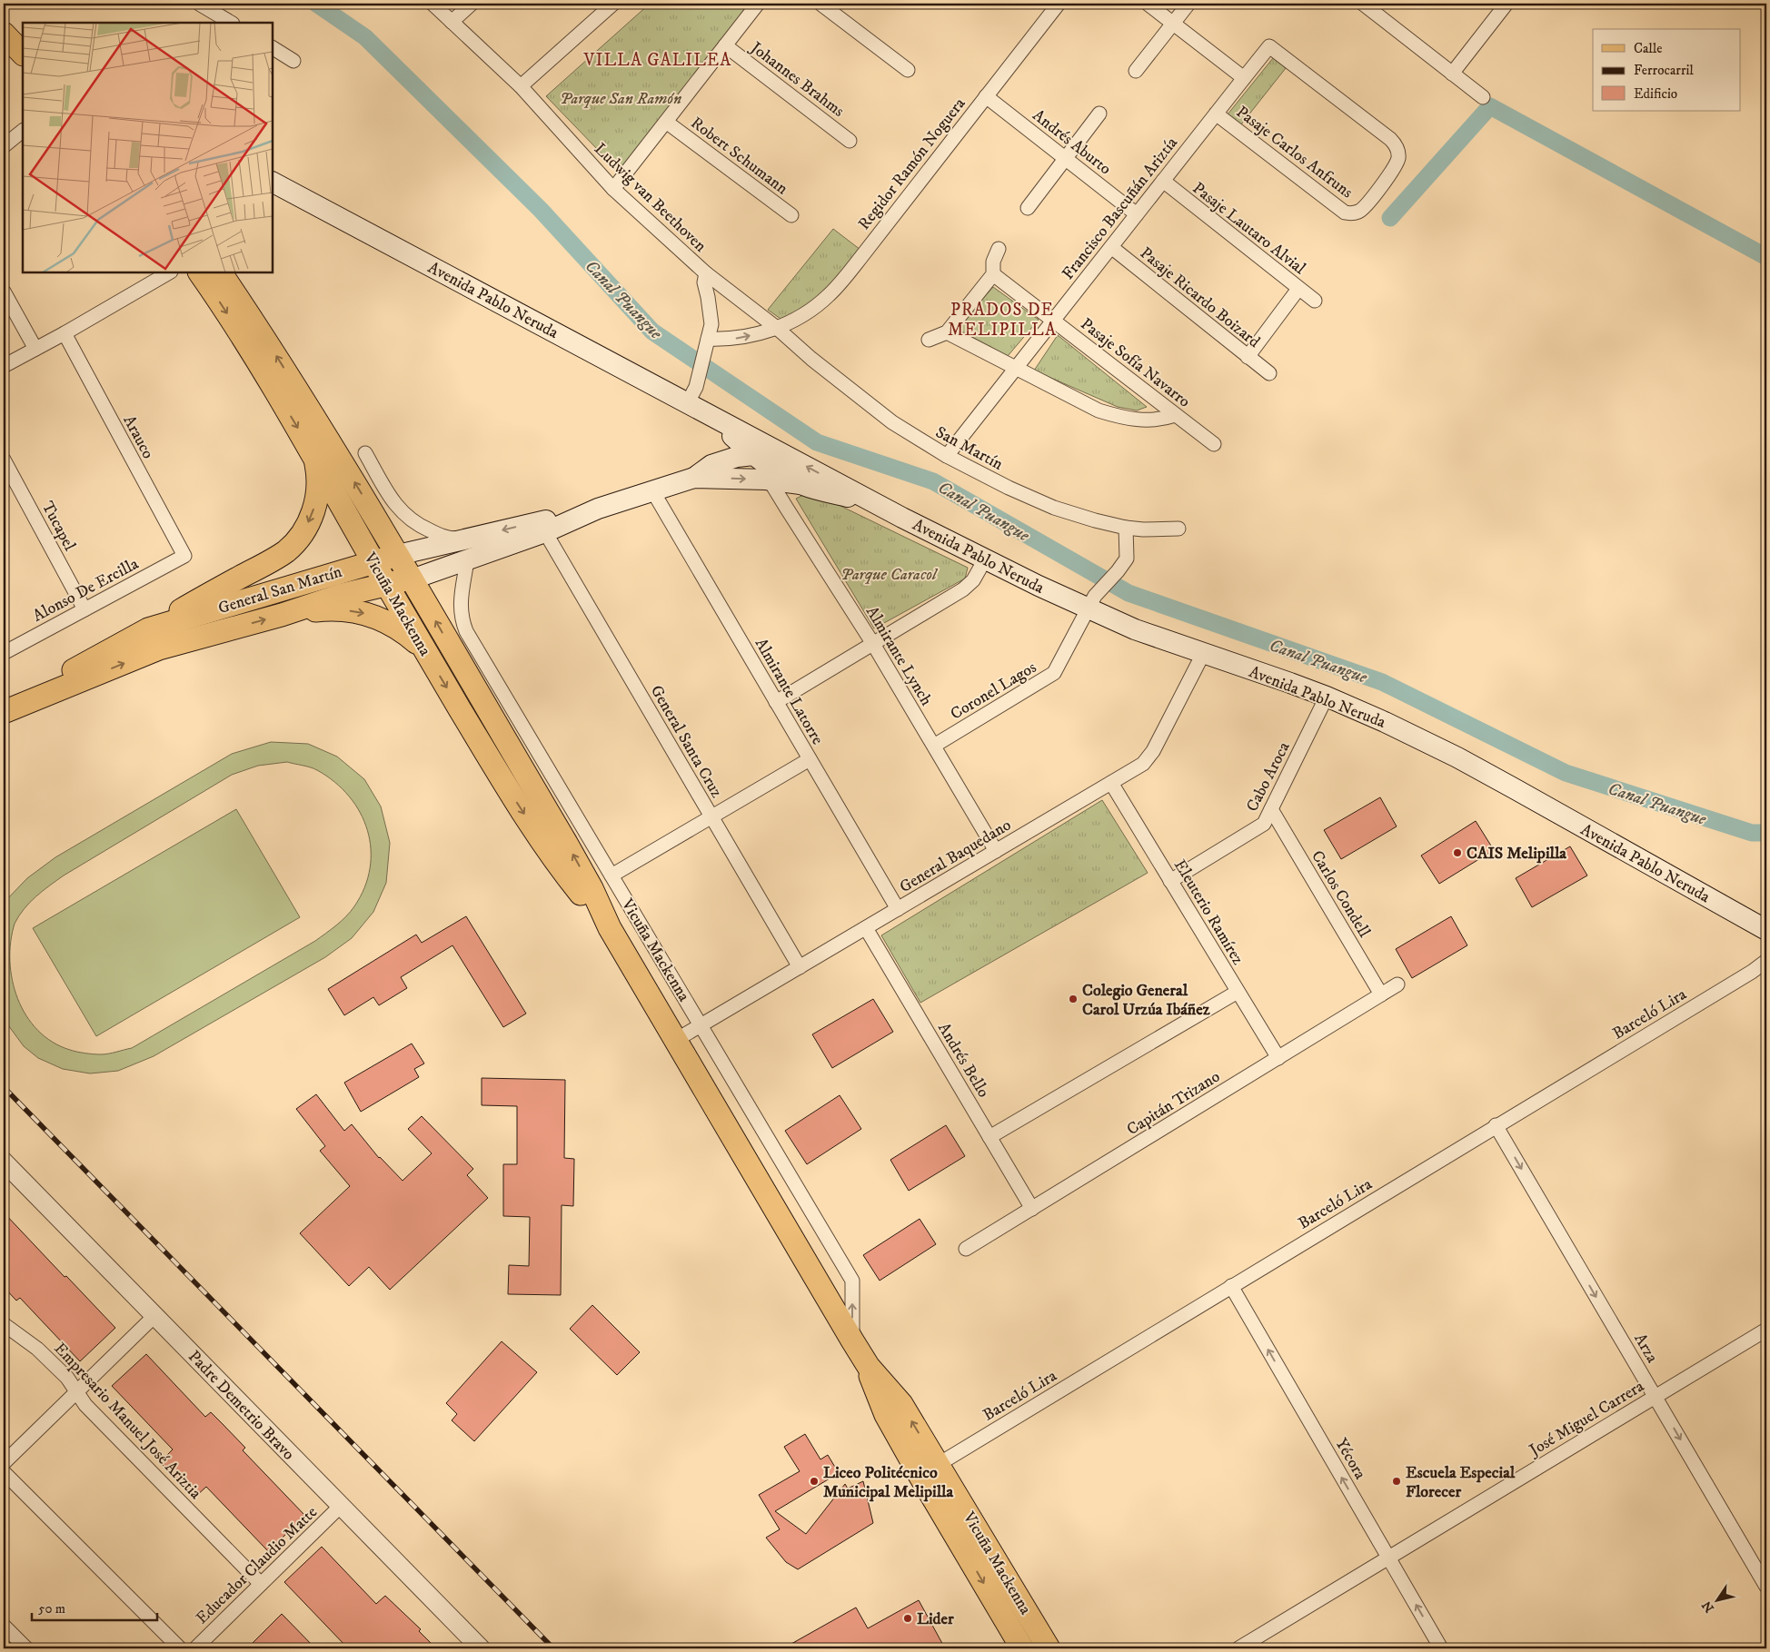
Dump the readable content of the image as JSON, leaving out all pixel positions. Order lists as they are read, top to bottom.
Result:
{
  "streets": {
    "main road": ["Avenida Pablo Neruda", "General San Martín", "Vicuña Mackenna"],
    "street": [
      "Johannes Brahms",
      "Andrés Aburto",
      "Pasaje Carlos Anfruns",
      "Robert Schumann",
      "Regidor Ramón Noguera",
      "Ludwig van Beethoven",
      "Francisco Bascuñán Ariztía",
      "Pasaje Lautaro Alvial",
      "Pasaje Ricardo Boizard",
      "Pasaje Sofía Navarro",
      "Arauco",
      "San Martín",
      "Tucapel",
      "Alonso De Ercilla",
      "Almirante Lynch",
      "Coronel Lagos",
      "Almirante Latorre",
      "General Santa Cruz",
      "Cabo Aroca",
      "General Baquedano",
      "Carlos Condell",
      "Eleuterio Ramírez",
      "Barceló Lira",
      "Andrés Bello",
      "Capitán Trizano",
      "Arza",
      "Padre Demetrio Bravo",
      "José Miguel Carrera",
      "Empresario Manuel José Ariztia",
      "Yécora",
      "Educador Claudio Matte"
    ]
  },
  "crossings": [
    ["Andrés Aburto", "Regidor Ramón Noguera"],
    ["Andrés Aburto", "Francisco Bascuñán Ariztía"],
    ["Pasaje Carlos Anfruns", "Francisco Bascuñán Ariztía"],
    ["Regidor Ramón Noguera", "Ludwig van Beethoven"],
    ["Regidor Ramón Noguera", "San Martín"],
    ["Ludwig van Beethoven", "San Martín"],
    ["Francisco Bascuñán Ariztía", "Pasaje Lautaro Alvial"],
    ["Francisco Bascuñán Ariztía", "Pasaje Ricardo Boizard"],
    ["Francisco Bascuñán Ariztía", "Pasaje Sofía Navarro"],
    ["Francisco Bascuñán Ariztía", "San Martín"],
    ["Avenida Pablo Neruda", "General San Martín"],
    ["Avenida Pablo Neruda", "Coronel Lagos"],
    ["Avenida Pablo Neruda", "Cabo Aroca"],
    ["Avenida Pablo Neruda", "General Baquedano"],
    ["Arauco", "Alonso De Ercilla"],
    ["San Martín", "Coronel Lagos"],
    ["Tucapel", "Alonso De Ercilla"],
    ["General San Martín", "Vicuña Mackenna"],
    ["General San Martín", "Almirante Lynch"],
    ["General San Martín", "Almirante Latorre"],
    ["General San Martín", "General Santa Cruz"],
    ["Vicuña Mackenna", "General Baquedano"],
    ["Vicuña Mackenna", "Barceló Lira"],
    ["Almirante Lynch", "Coronel Lagos"],
    ["Almirante Lynch", "General Baquedano"],
    ["Almirante Latorre", "General Baquedano"],
    ["General Santa Cruz", "General Baquedano"],
    ["Cabo Aroca", "Carlos Condell"],
    ["Cabo Aroca", "Eleuterio Ramírez"],
    ["General Baquedano", "Eleuterio Ramírez"],
    ["General Baquedano", "Andrés Bello"],
    ["Carlos Condell", "Capitán Trizano"],
    ["Eleuterio Ramírez", "Capitán Trizano"],
    ["Barceló Lira", "Arza"],
    ["Barceló Lira", "Yécora"],
    ["Andrés Bello", "Capitán Trizano"],
    ["Arza", "José Miguel Carrera"],
    ["Padre Demetrio Bravo", "Educador Claudio Matte"],
    ["José Miguel Carrera", "Yécora"],
    ["Empresario Manuel José Ariztia", "Educador Claudio Matte"]
  ],
  "one_way": ["Arza", "Yécora"],
  "districts": ["VILLA GALILEA", "PRADOS DE MELIPILLA"],
  "water": ["Canal Puangue"],
  "parks": ["Parque San Ramón", "Parque Caracol"],
  "places": [
    "CAIS Melipilla",
    "Colegio General Carol Urzúa Ibáñez",
    "Liceo Politécnico Municipal Melipilla",
    "Escuela Especial Florecer",
    "Lider"
  ],
  "legend": ["Calle", "Ferrocarril", "Edificio"],
  "scale_bar": "50 m",
  "north": "bottom left"
}
